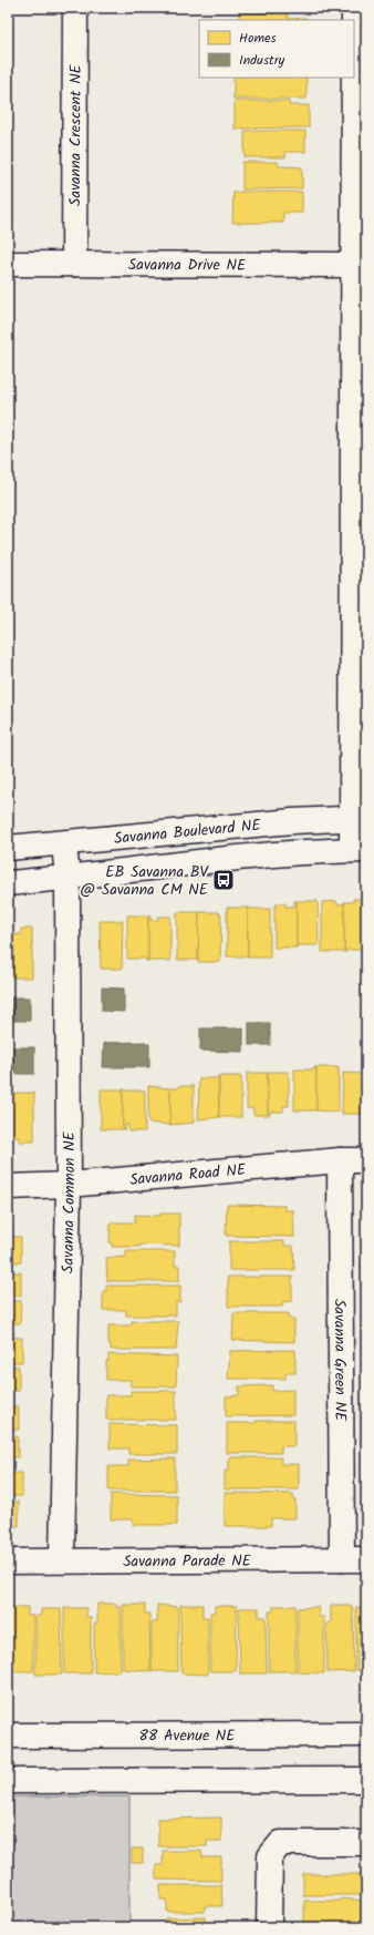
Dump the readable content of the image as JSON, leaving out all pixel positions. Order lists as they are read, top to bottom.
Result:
{
  "streets": {
    "street": [
      "Savanna Crescent NE",
      "Savanna Drive NE",
      "Savanna Boulevard NE",
      "Savanna Road NE",
      "Savanna Common NE",
      "Savanna Green NE",
      "Savanna Parade NE",
      "88 Avenue NE"
    ]
  },
  "crossings": [
    ["Savanna Crescent NE", "Savanna Drive NE"],
    ["Savanna Boulevard NE", "Savanna Common NE"],
    ["Savanna Road NE", "Savanna Common NE"],
    ["Savanna Road NE", "Savanna Green NE"],
    ["Savanna Common NE", "Savanna Parade NE"],
    ["Savanna Green NE", "Savanna Parade NE"]
  ],
  "places": {
    "bus stop": ["EB Savanna BV @ Savanna CM NE"]
  },
  "legend": ["Homes", "Industry"]
}
